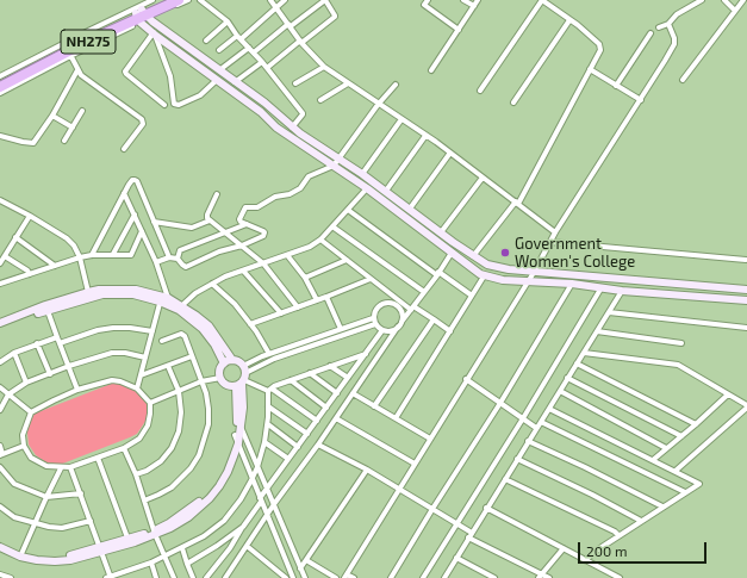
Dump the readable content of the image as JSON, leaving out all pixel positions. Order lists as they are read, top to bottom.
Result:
{
  "streets": {
    "highway": ["NH275"]
  },
  "places": ["Government Women's College"],
  "scale_bar": "200 m"
}
